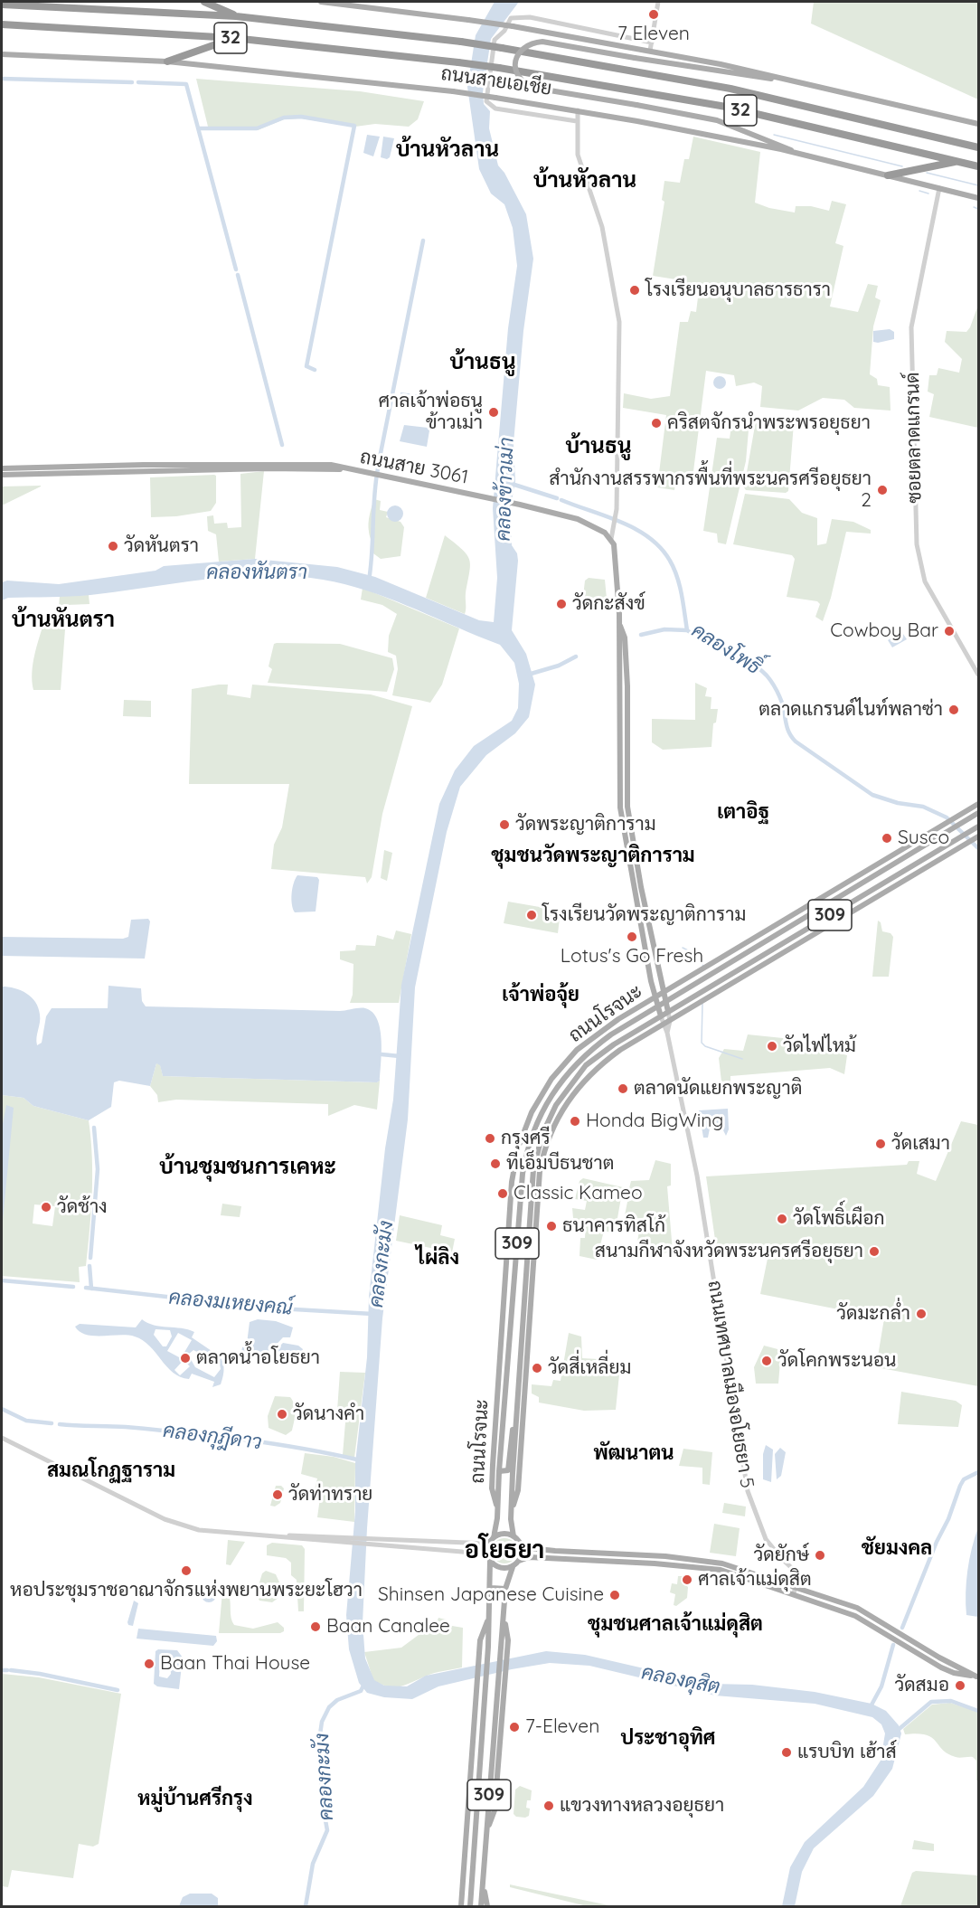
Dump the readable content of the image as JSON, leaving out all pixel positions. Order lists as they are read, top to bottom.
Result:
{
  "streets": {
    "highway": ["32", "ถนนสายเอเชีย"],
    "main road": ["ถนนสาย 3061", "309", "ถนนโรจนะ"],
    "street": ["ซอยตลาดแกรนด์", "ถนนเทศบาลเมืองอโยธยา 5"]
  },
  "crossings": [
    ["ถนนสายเอเชีย", "ซอยตลาดแกรนด์"],
    ["309", "ถนนโรจนะ"],
    ["ถนนโรจนะ", "ถนนเทศบาลเมืองอโยธยา 5"]
  ],
  "districts": [
    "บ้านหัวลาน",
    "บ้านหัวลาน",
    "บ้านธนู",
    "บ้านธนู",
    "บ้านหันตรา",
    "เตาอิฐ",
    "ชุมชนวัดพระญาติการาม",
    "เจ้าพ่อจุ้ย",
    "บ้านชุมชนการเคหะ",
    "ไผ่ลิง",
    "พัฒนาตน",
    "สมณโกฏฐาราม",
    "ชัยมงคล",
    "อโยธยา",
    "ชุมชนศาลเจ้าแม่ดุสิต",
    "ประชาอุทิศ",
    "หมู่บ้านศรีกรุง"
  ],
  "water": [
    "คลองข้าวเม่า",
    "คลองหันตรา",
    "คลองโพธิ์",
    "คลองกะมัง",
    "คลองมเหยงคณ์",
    "คลองกุฎีดาว",
    "คลองดุสิต"
  ],
  "places": [
    "7 Eleven",
    "โรงเรียนอนุบาลธารธารา",
    "ศาลเจ้าพ่อธนู ข้าวเม่า",
    "คริสตจักรนำพระพรอยุธยา",
    "สำนักงานสรรพากรพื้นที่พระนครศรีอยุธยา 2",
    "วัดหันตรา",
    "วัดกะสังข์",
    "Cowboy Bar",
    "ตลาดแกรนด์ไนท์พลาซ่า",
    "วัดพระญาติการาม",
    "Susco",
    "โรงเรียนวัดพระญาติการาม",
    "Lotus's Go Fresh",
    "วัดไฟไหม้",
    "ตลาดนัดแยกพระญาติ",
    "Honda BigWing",
    "กรุงศรี",
    "วัดเสมา",
    "ทีเอ็มบีธนชาต",
    "Classic Kameo",
    "วัดช้าง",
    "วัดโพธิ์เผือก",
    "ธนาคารทิสโก้",
    "สนามกีฬาจังหวัดพระนครศรีอยุธยา",
    "วัดมะกล่ำ",
    "ตลาดน้ำอโยธยา",
    "วัดโคกพระนอน",
    "วัดสี่เหลี่ยม",
    "วัดนางคำ",
    "วัดท่าทราย",
    "วัดยักษ์",
    "หอประชุมราชอาณาจักรแห่งพยานพระยะโฮวา",
    "ศาลเจ้าแม่ดุสิต",
    "Shinsen Japanese Cuisine",
    "Baan Canalee",
    "Baan Thai House",
    "วัดสมอ",
    "7-Eleven",
    "แรบบิท เฮ้าส์",
    "แขวงทางหลวงอยุธยา"
  ]
}
